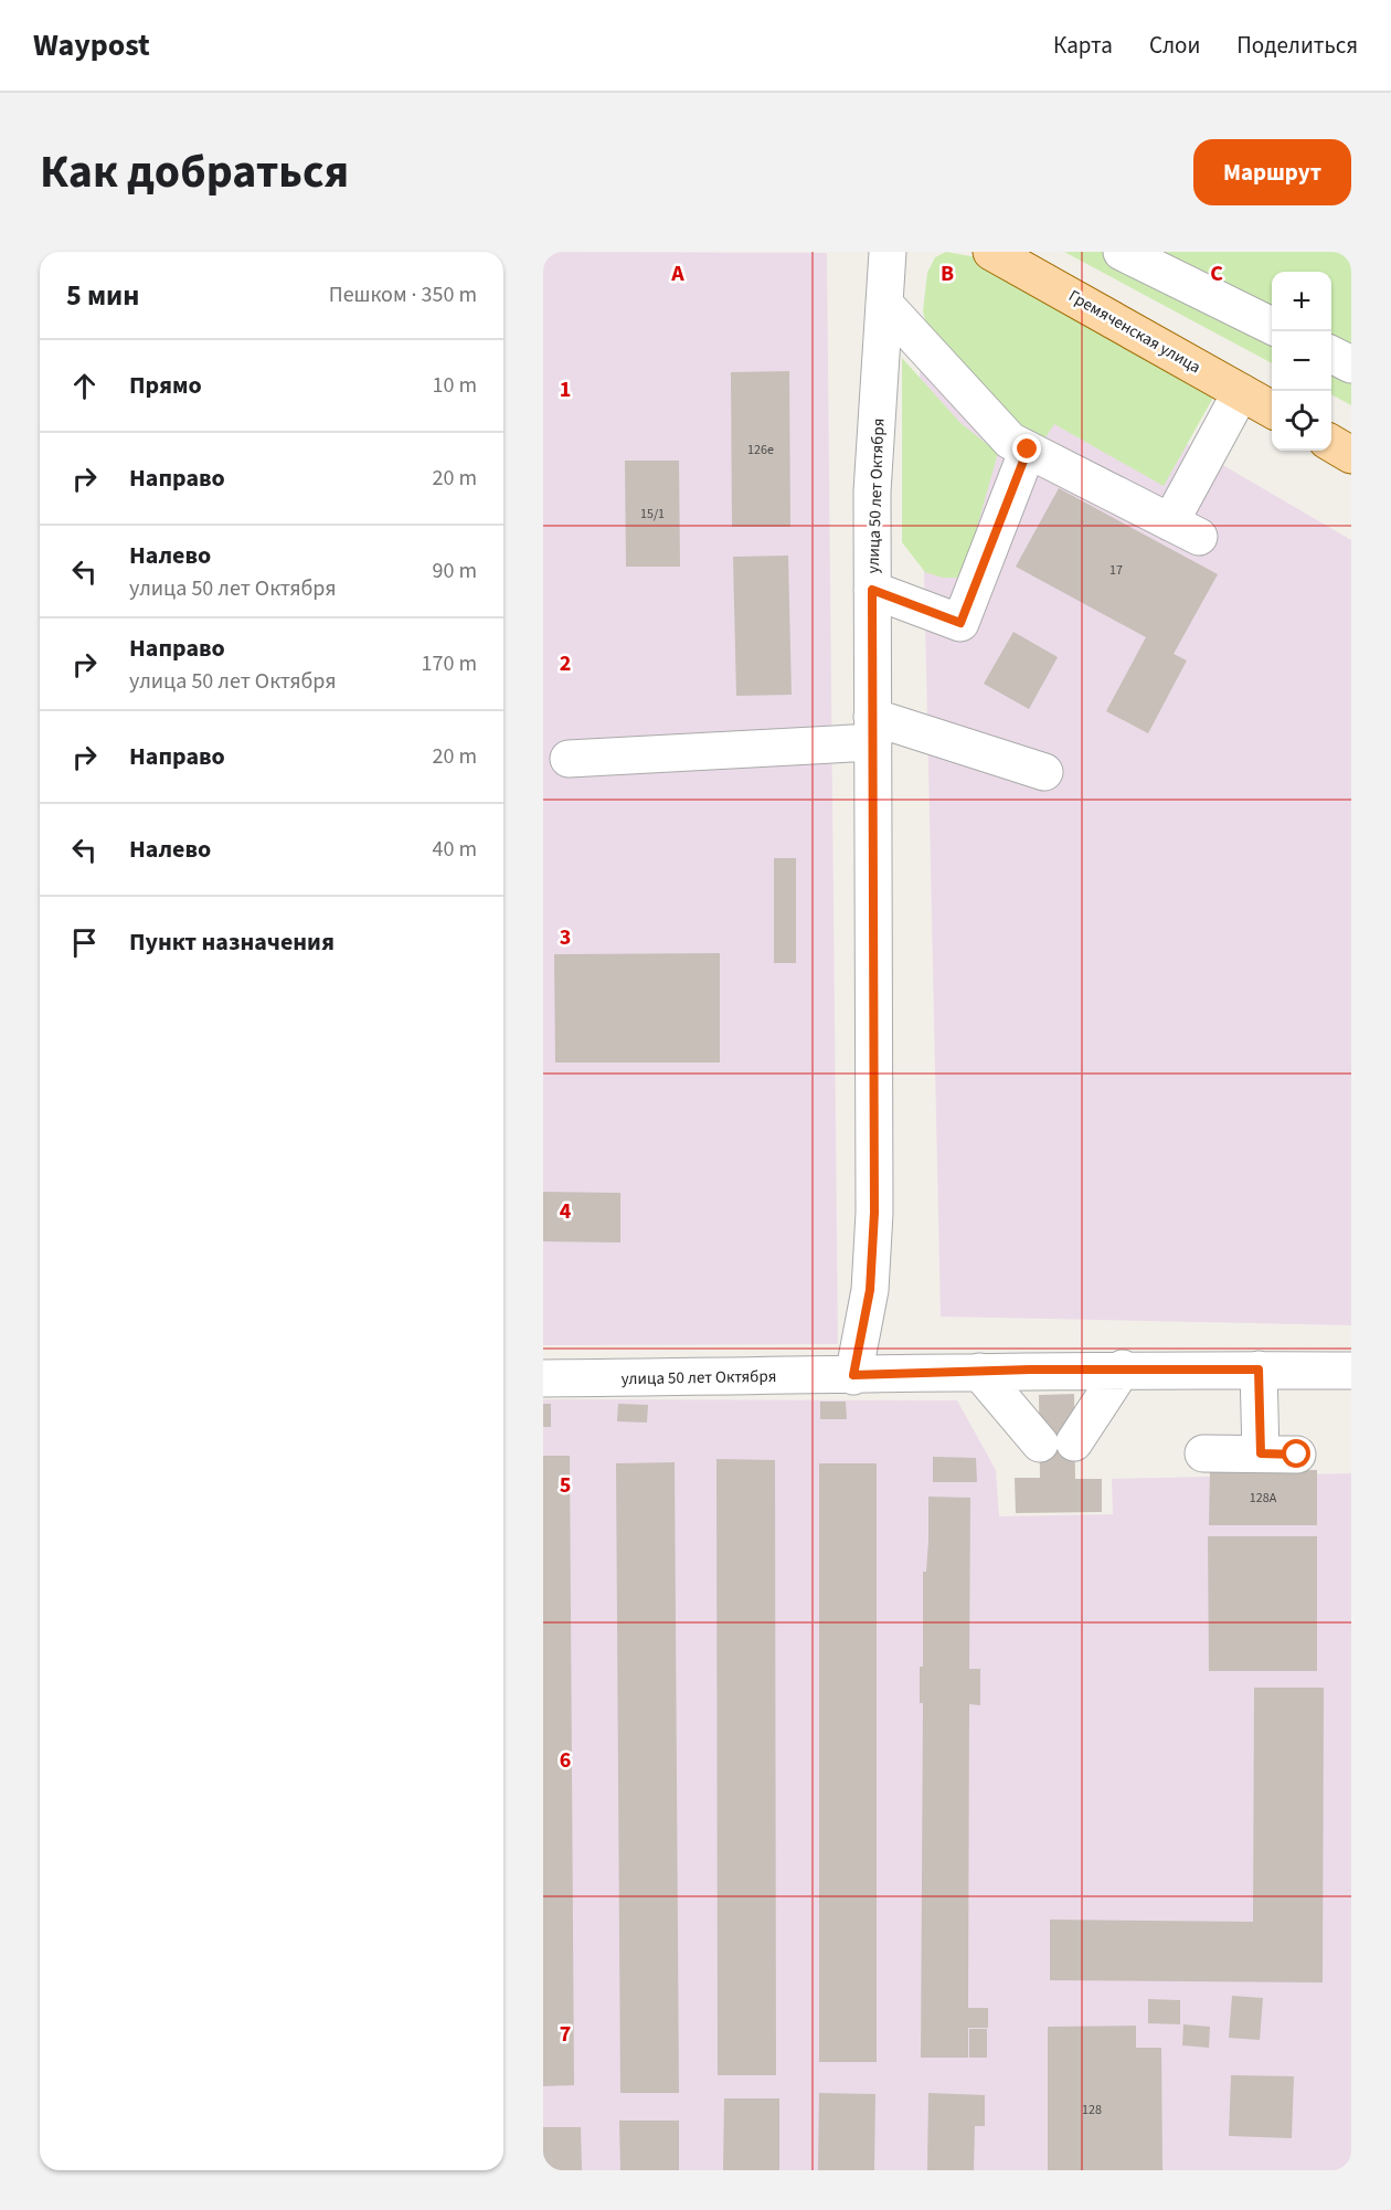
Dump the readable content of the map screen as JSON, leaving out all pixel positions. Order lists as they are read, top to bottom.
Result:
{
  "streets": {
    "main road": ["Гремяченская улица"],
    "street": ["улица 50 лет Октября"]
  },
  "house_numbers": [
    "126е",
    "15/1",
    "17",
    "128А",
    "128"
  ],
  "page": {
    "header": "Waypost",
    "nav": ["Карта", "Слои", "Поделиться"],
    "title": "Как добраться",
    "buttons": "Маршрут",
    "heading": ["5 мин", "Пешком · 350 m"],
    "map_buttons": ["+", "−"],
    "list": [
      ["Прямо", "10 m"],
      ["Направо", "20 m"],
      ["Налево", "улица 50 лет Октября", "90 m"],
      ["Направо", "улица 50 лет Октября", "170 m"],
      ["Направо", "20 m"],
      ["Налево", "40 m"],
      "Пункт назначения"
    ]
  },
  "grid": {
    "columns": ["A", "B", "C"],
    "rows": [
      "1",
      "2",
      "3",
      "4",
      "5",
      "6",
      "7"
    ]
  }
}
